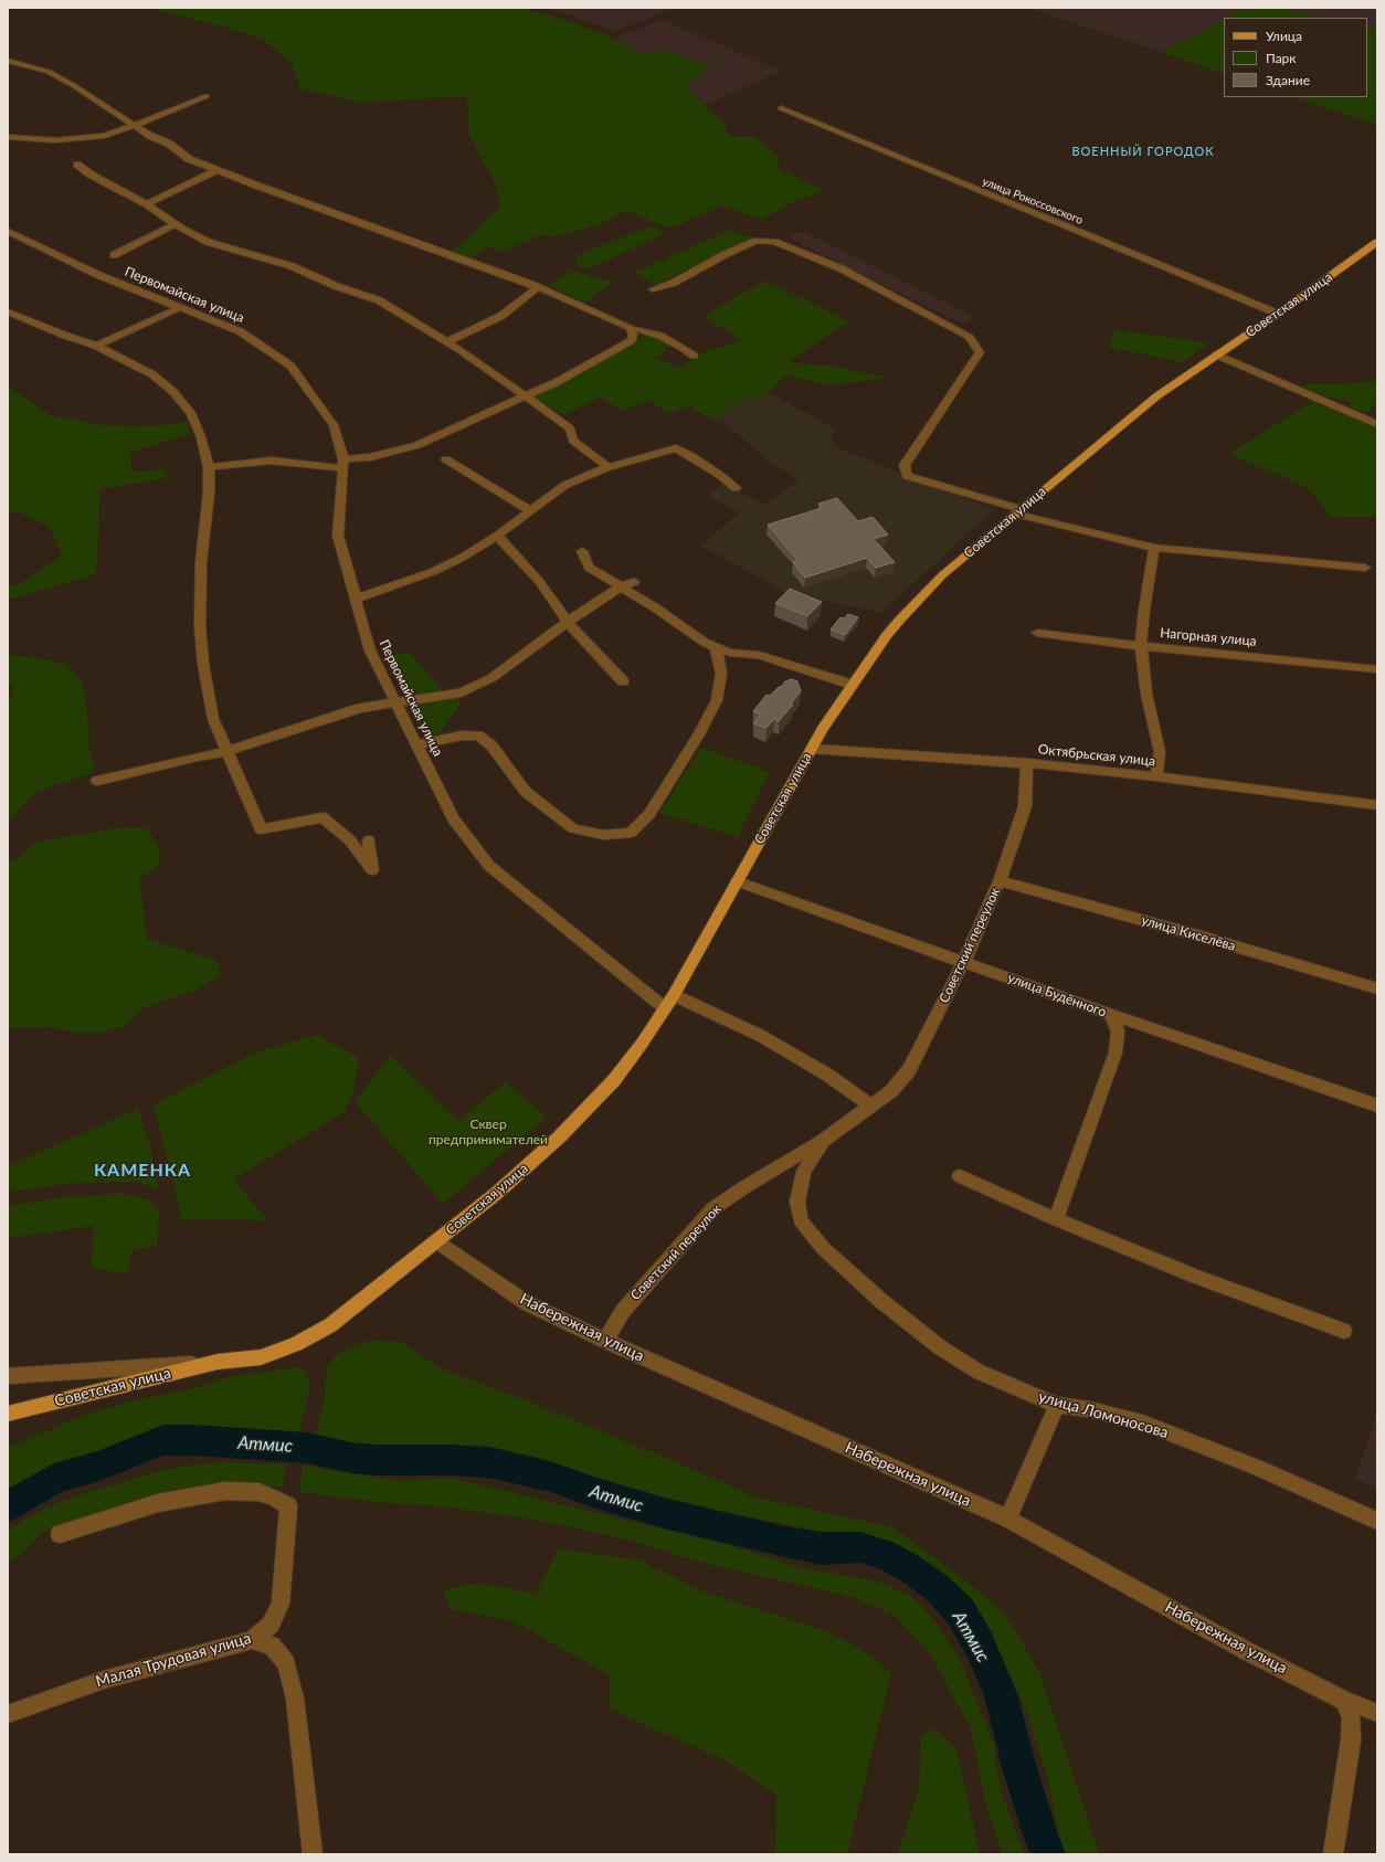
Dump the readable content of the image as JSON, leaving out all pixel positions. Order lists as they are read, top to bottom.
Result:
{
  "streets": {
    "main road": ["Советская улица"],
    "street": [
      "улица Рокоссовского",
      "Первомайская улица",
      "Нагорная улица",
      "Октябрьская улица",
      "улица Киселёва",
      "Советский переулок",
      "улица Будённого",
      "Набережная улица",
      "улица Ломоносова",
      "Малая Трудовая улица"
    ]
  },
  "crossings": [
    ["улица Рокоссовского", "Советская улица"],
    ["Первомайская улица", "Советская улица"],
    ["Советская улица", "Октябрьская улица"],
    ["Советская улица", "улица Будённого"],
    ["Советская улица", "Набережная улица"],
    ["Октябрьская улица", "Советский переулок"],
    ["улица Киселёва", "Советский переулок"],
    ["Советский переулок", "улица Будённого"],
    ["Советский переулок", "Набережная улица"],
    ["Советский переулок", "улица Ломоносова"]
  ],
  "districts": ["ВОЕННЫЙ ГОРОДОК", "КАМЕНКА"],
  "water": ["Атмис"],
  "parks": ["Сквер предпринимателей"],
  "legend": ["Улица", "Парк", "Здание"]
}
